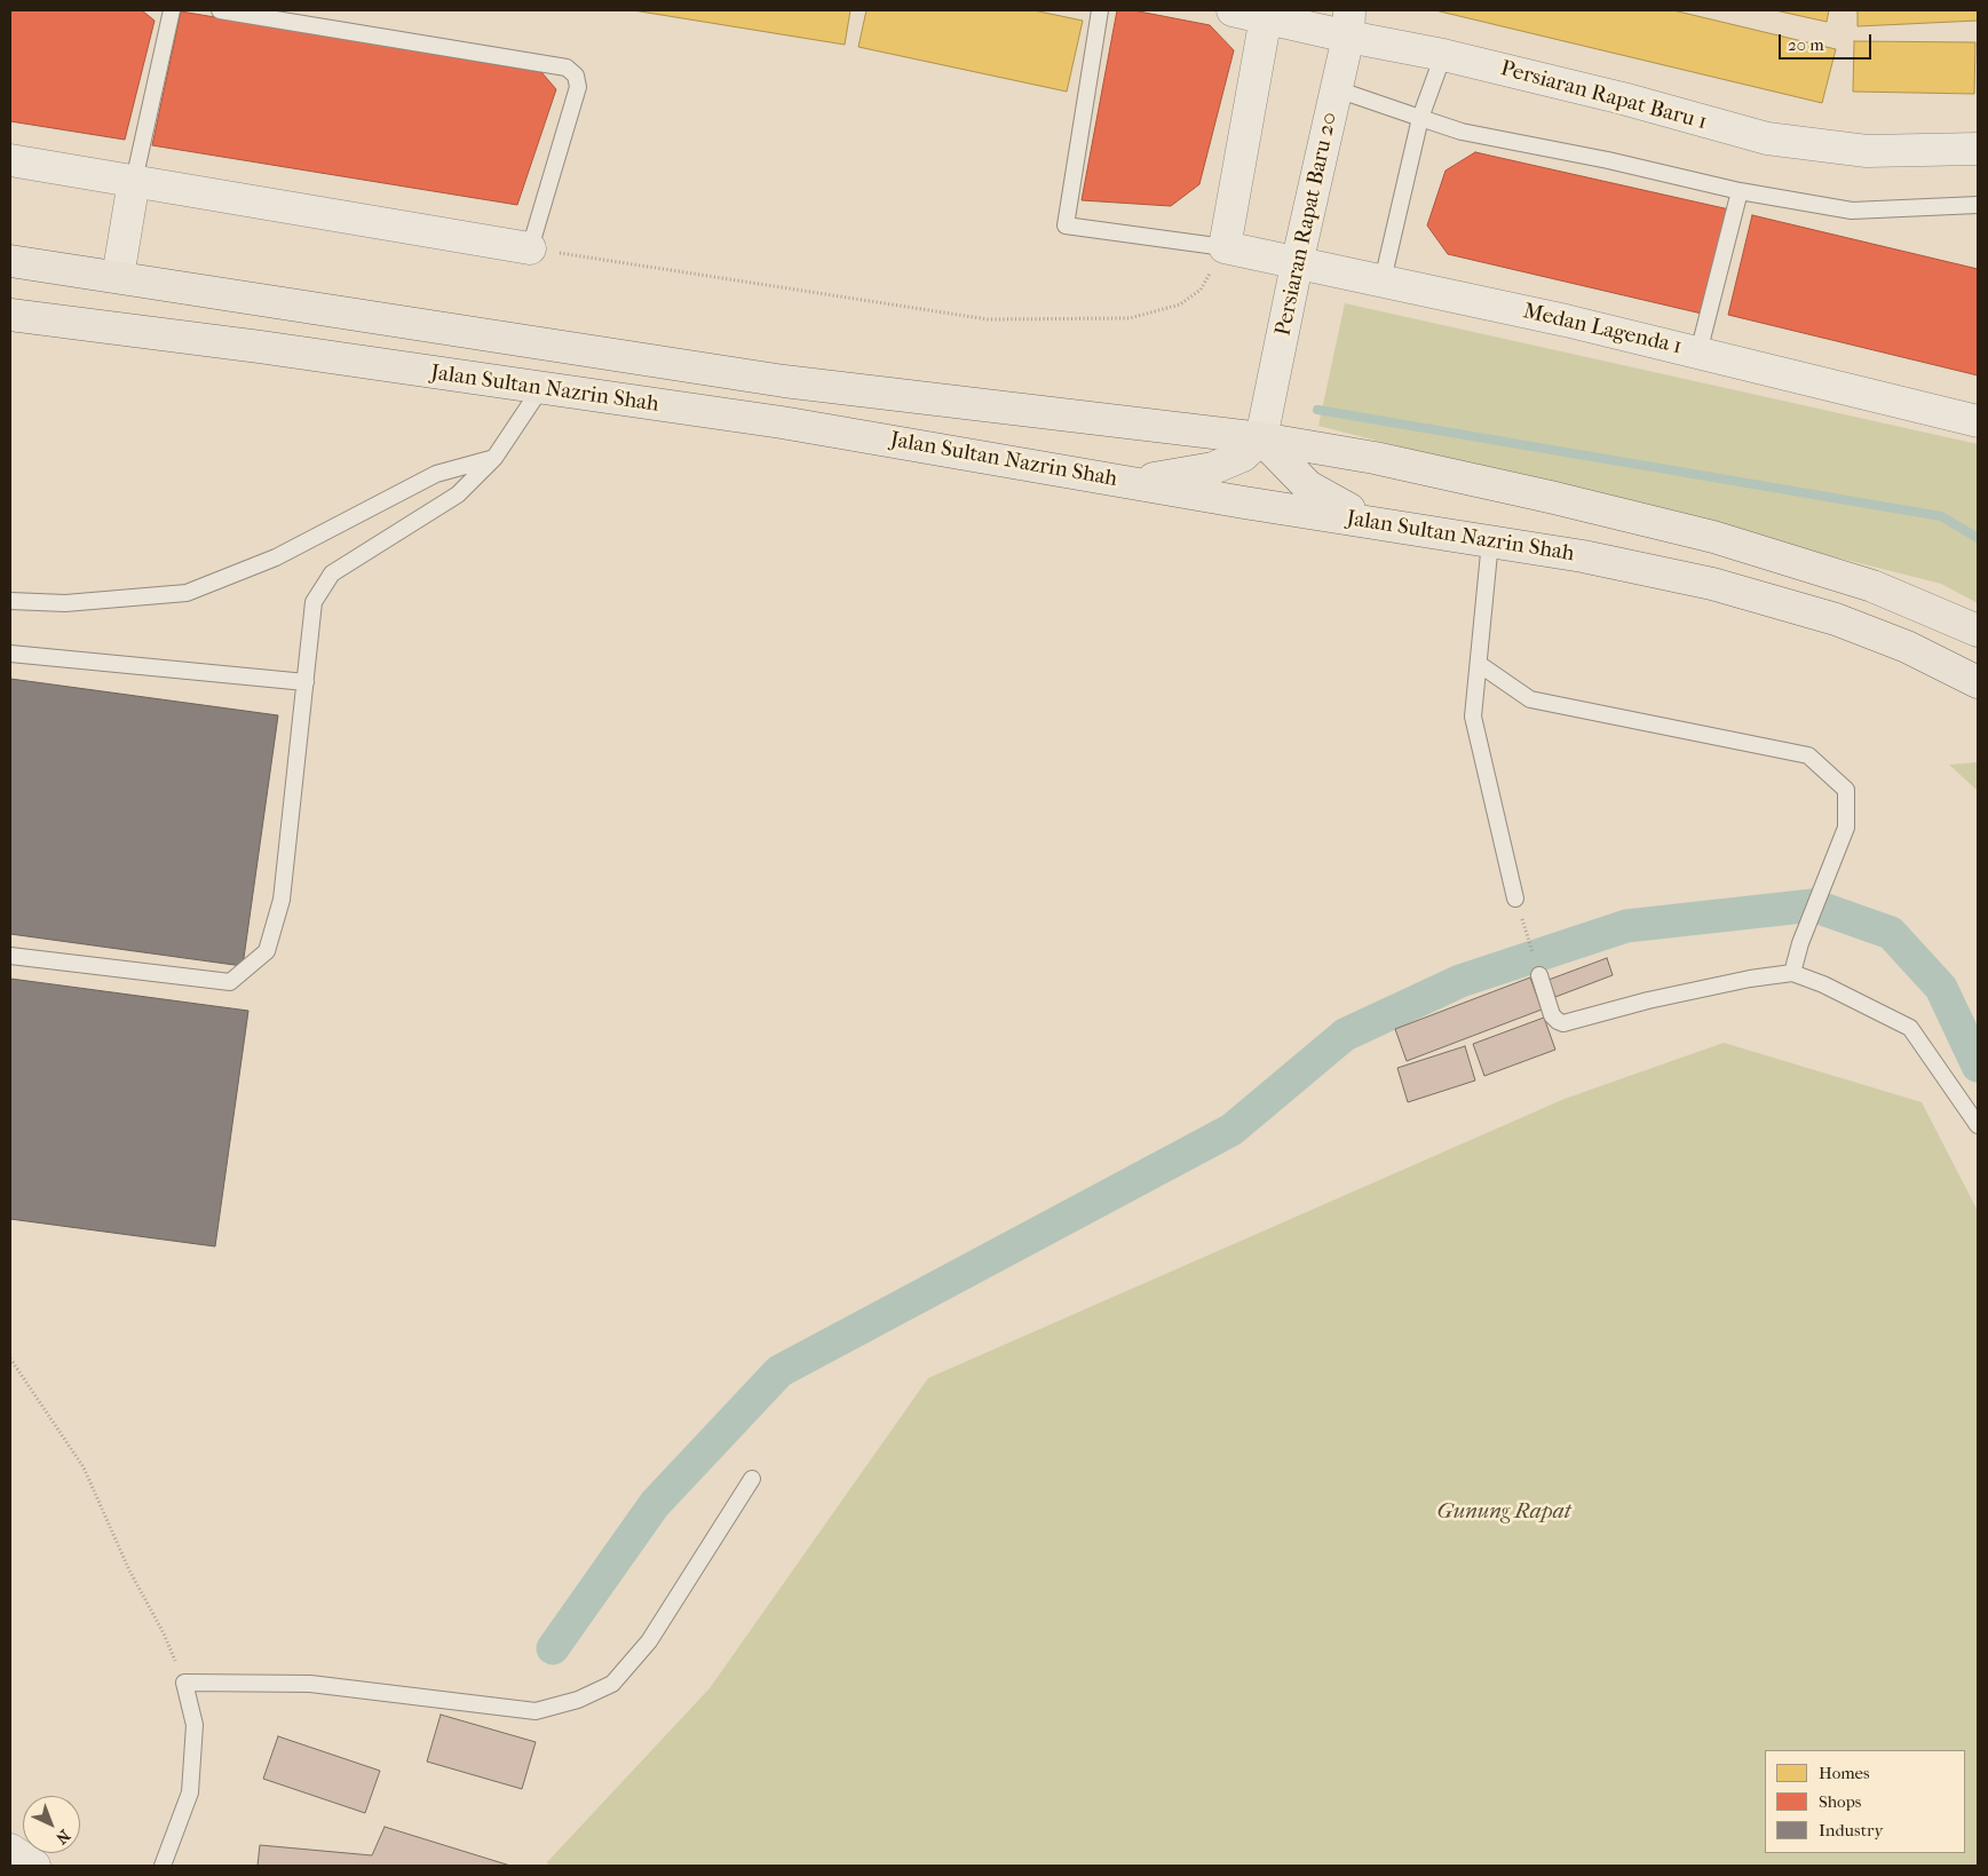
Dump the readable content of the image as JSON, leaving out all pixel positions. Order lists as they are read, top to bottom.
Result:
{
  "streets": {
    "highway": ["Jalan Sultan Nazrin Shah"],
    "street": ["Persiaran Rapat Baru 1", "Persiaran Rapat Baru 20", "Medan Lagenda 1"]
  },
  "crossings": [
    ["Persiaran Rapat Baru 1", "Persiaran Rapat Baru 20"],
    ["Persiaran Rapat Baru 20", "Medan Lagenda 1"],
    ["Persiaran Rapat Baru 20", "Jalan Sultan Nazrin Shah"]
  ],
  "parks": ["Gunung Rapat"],
  "legend": ["Homes", "Shops", "Industry"],
  "scale_bar": "20 m",
  "north": "bottom right"
}
